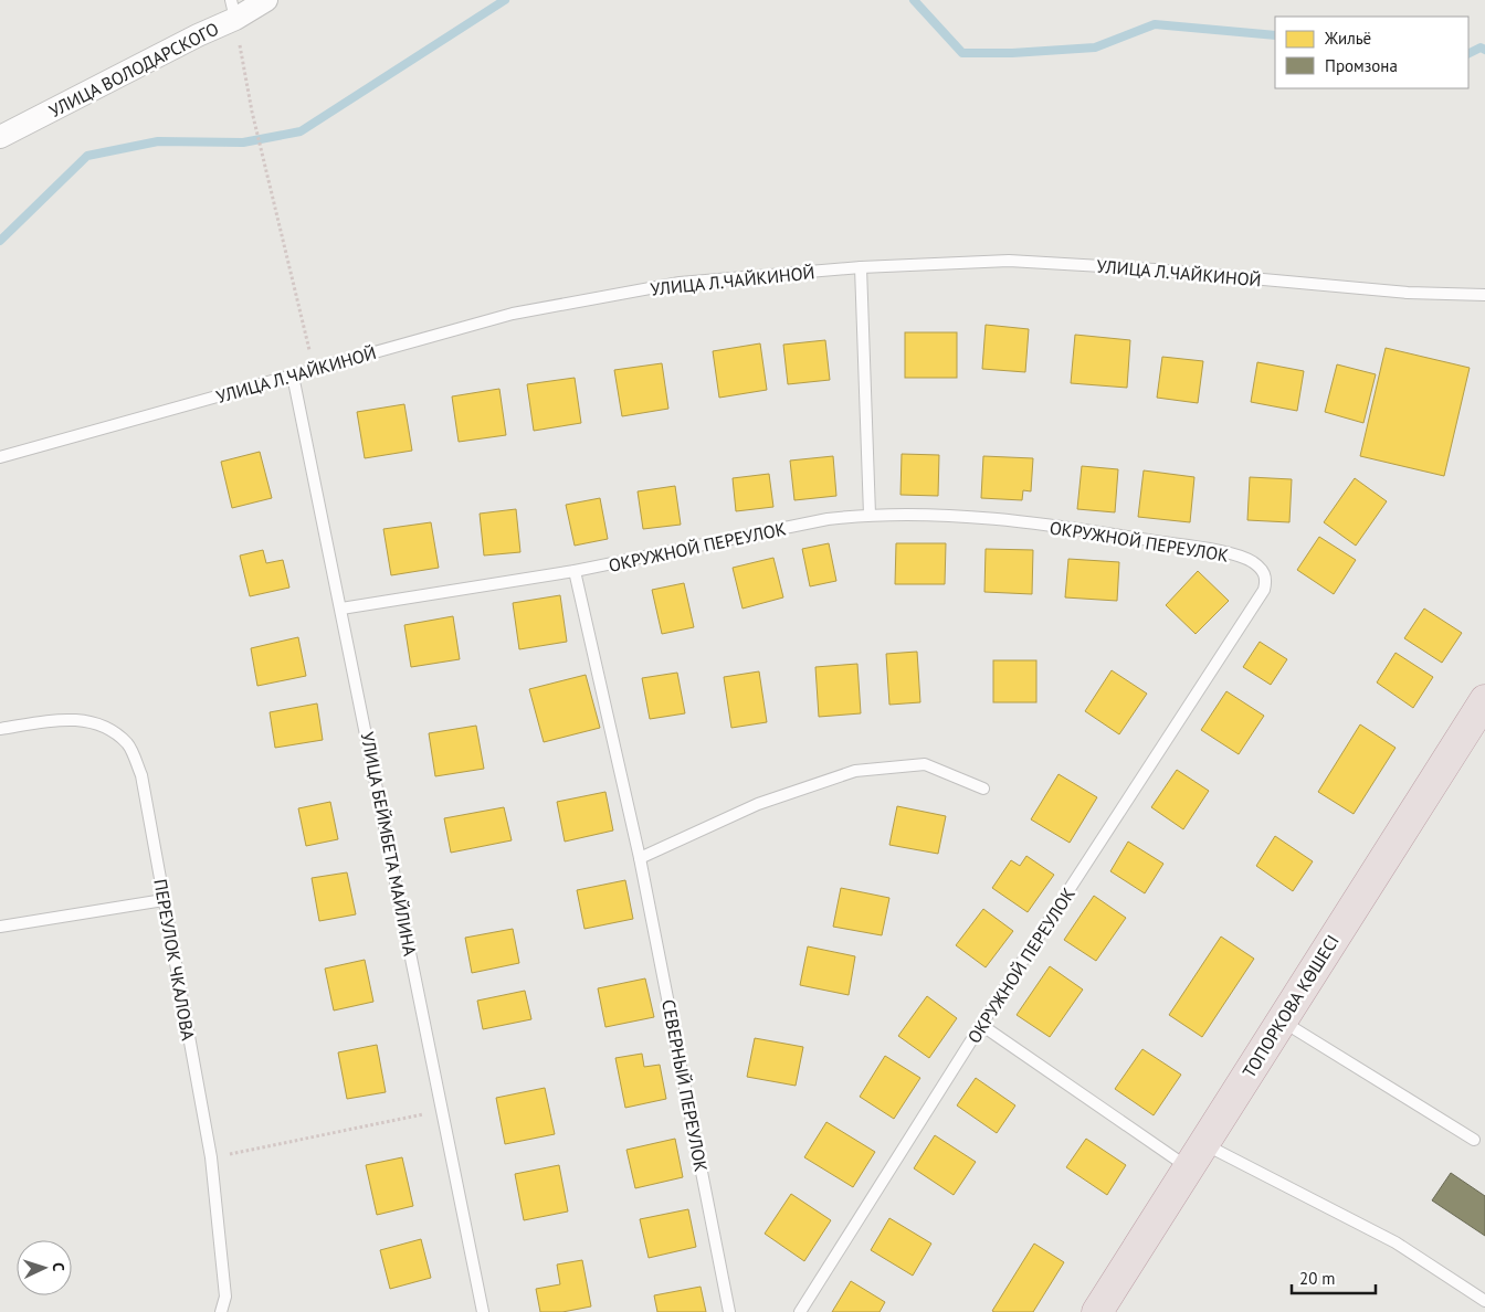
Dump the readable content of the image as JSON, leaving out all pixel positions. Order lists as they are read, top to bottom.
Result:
{
  "streets": {
    "highway": ["ТОПОРКОВА КӨШЕСІ"],
    "street": ["УЛИЦА ВОЛОДАРСКОГО"],
    "lane": [
      "УЛИЦА Л.ЧАЙКИНОЙ",
      "ОКРУЖНОЙ ПЕРЕУЛОК",
      "УЛИЦА БЕЙМБЕТА МАЙЛИНА",
      "ПЕРЕУЛОК ЧКАЛОВА",
      "СЕВЕРНЫЙ ПЕРЕУЛОК"
    ]
  },
  "crossings": [
    ["УЛИЦА Л.ЧАЙКИНОЙ", "УЛИЦА БЕЙМБЕТА МАЙЛИНА"],
    ["ОКРУЖНОЙ ПЕРЕУЛОК", "УЛИЦА БЕЙМБЕТА МАЙЛИНА"],
    ["ОКРУЖНОЙ ПЕРЕУЛОК", "СЕВЕРНЫЙ ПЕРЕУЛОК"]
  ],
  "legend": ["Жильё", "Промзона"],
  "scale_bar": "20 m",
  "north": "right"
}
